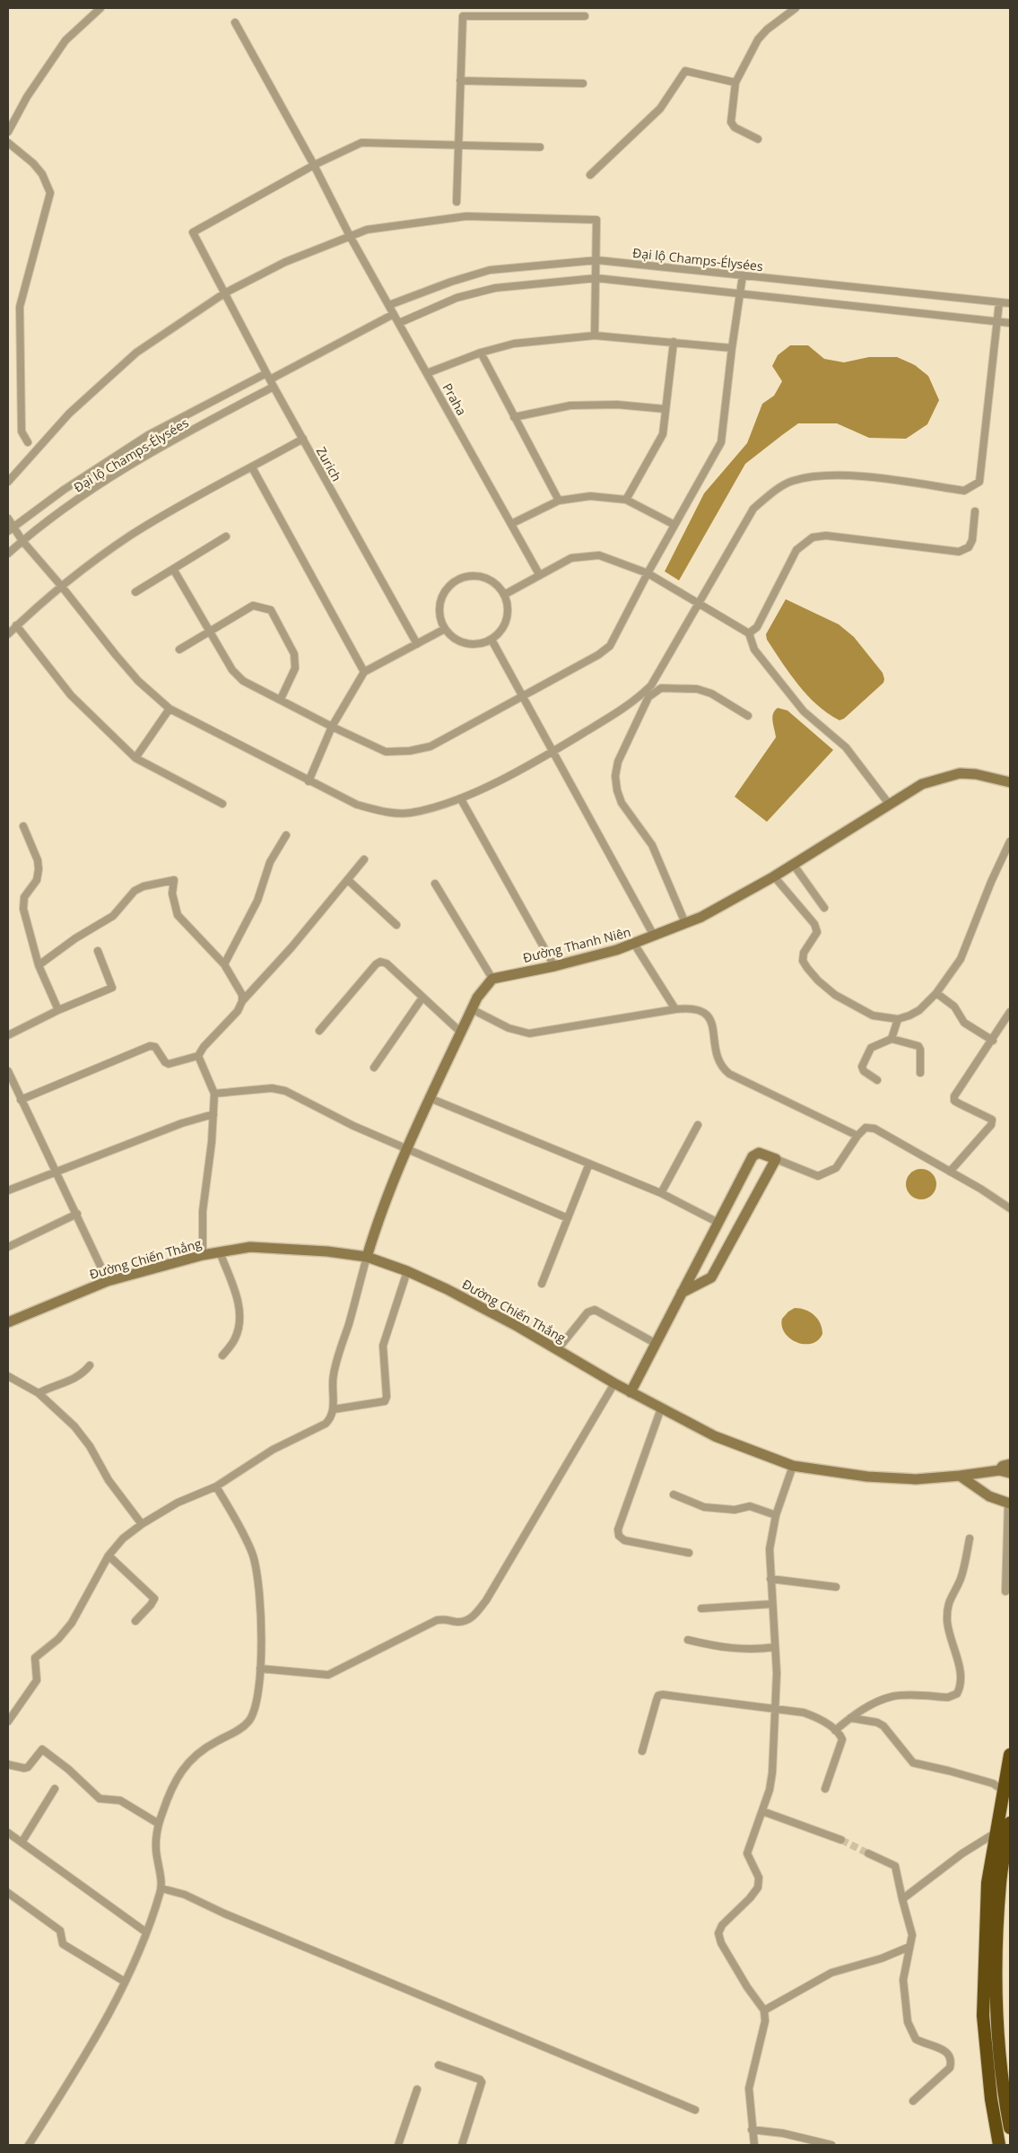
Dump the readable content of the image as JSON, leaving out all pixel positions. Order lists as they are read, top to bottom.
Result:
{
  "streets": {
    "street": [
      "Đại lộ Champs-Élysées",
      "Praha",
      "Zurich",
      "Đường Thanh Niên",
      "Đường Chiến Thắng"
    ]
  },
  "crossings": [
    ["Đại lộ Champs-Élysées", "Praha"],
    ["Đại lộ Champs-Élysées", "Zurich"],
    ["Praha", "Zurich"]
  ]
}
